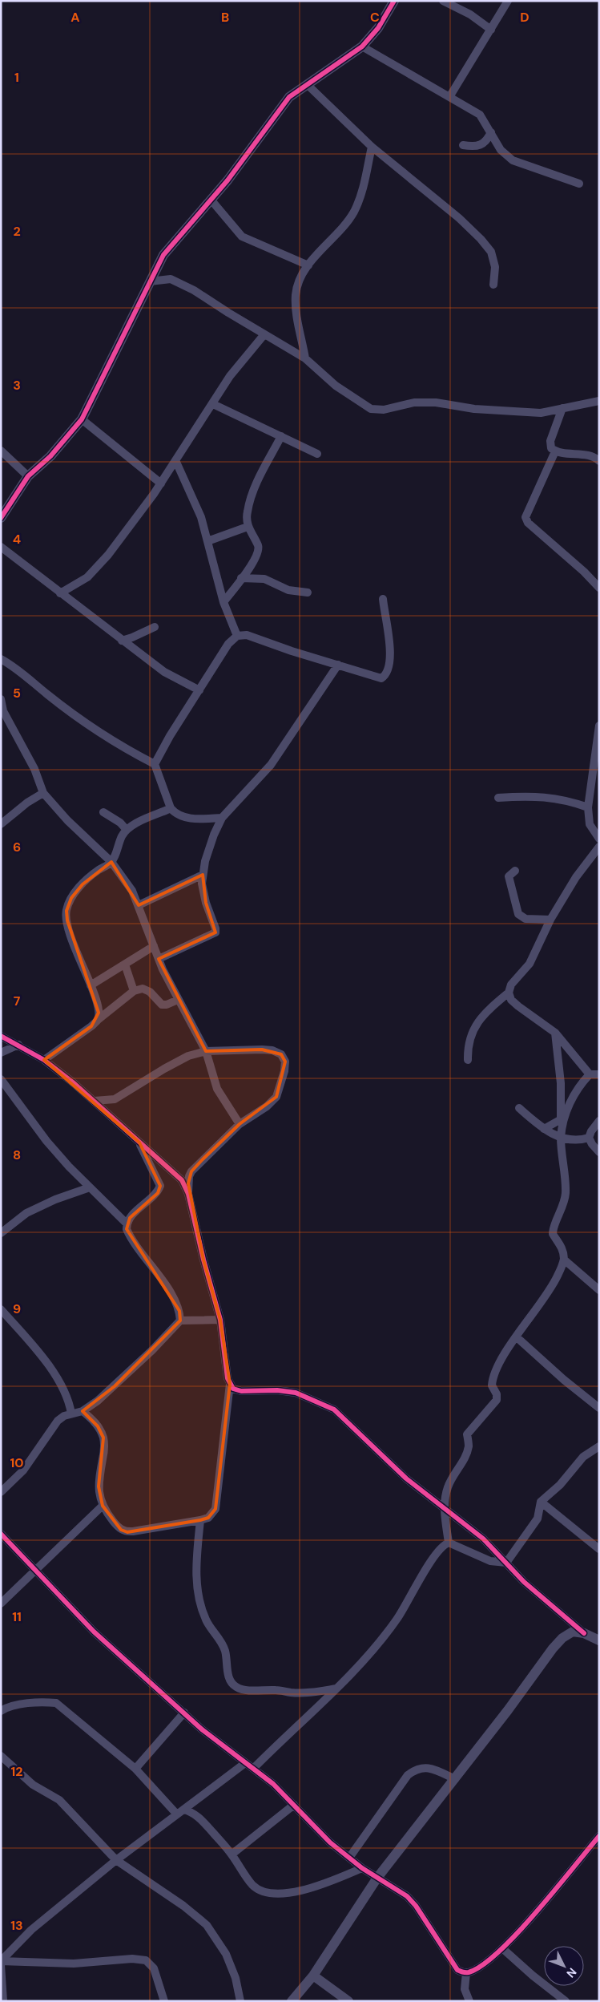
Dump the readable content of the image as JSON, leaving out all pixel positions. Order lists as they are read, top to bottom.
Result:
{
  "north": "bottom right",
  "grid": {
    "columns": [
      "A",
      "B",
      "C",
      "D"
    ],
    "rows": [
      "1",
      "2",
      "3",
      "4",
      "5",
      "6",
      "7",
      "8",
      "9",
      "10",
      "11",
      "12",
      "13"
    ]
  }
}
